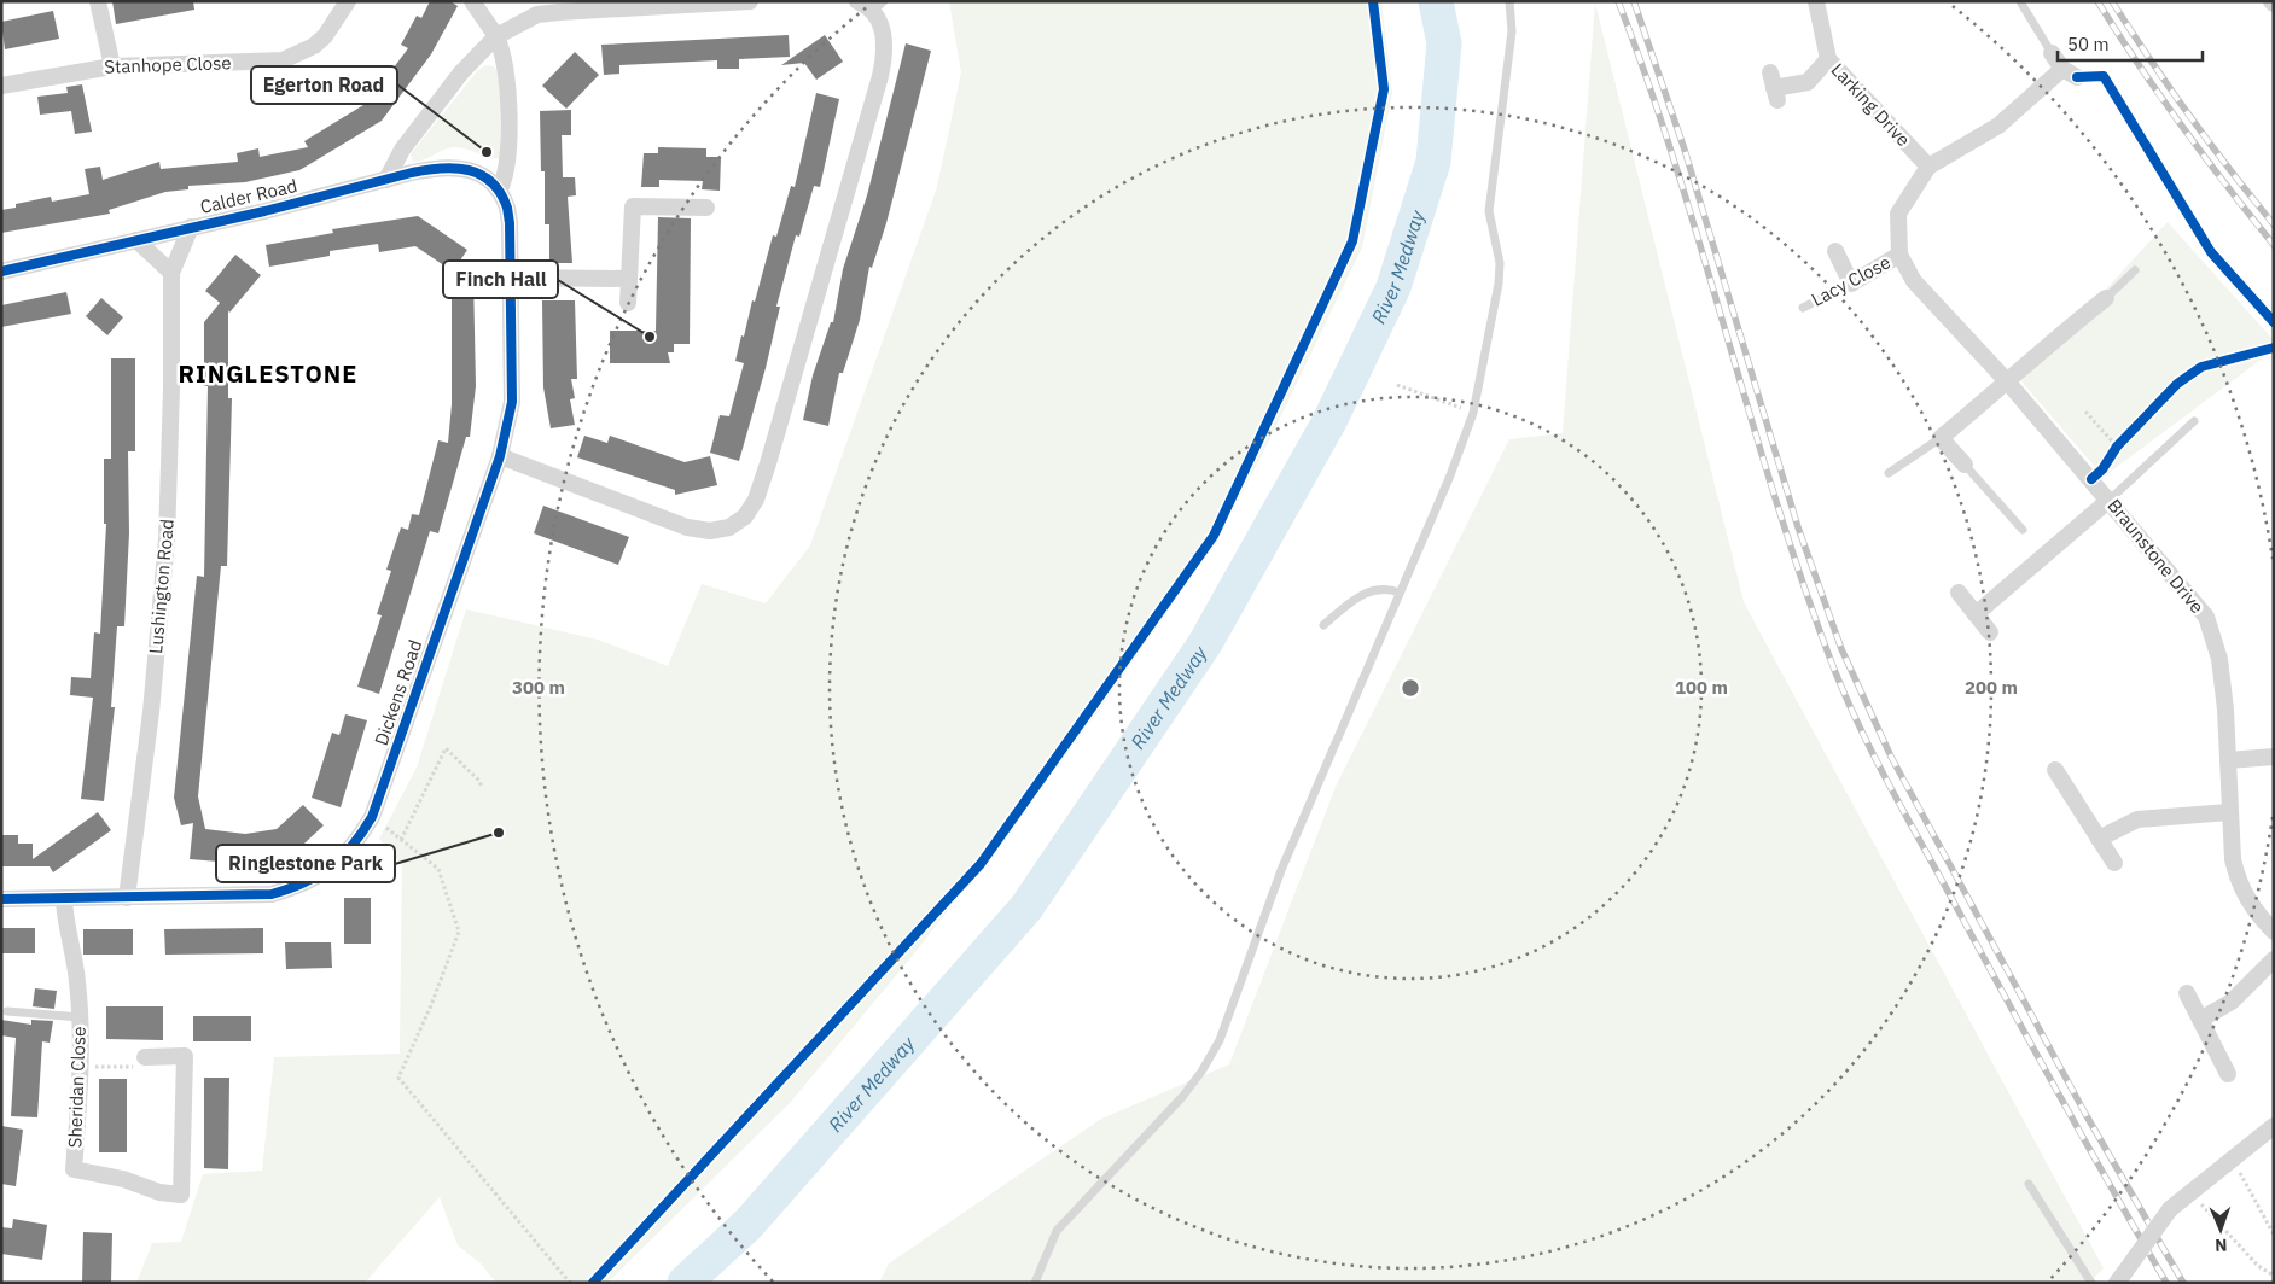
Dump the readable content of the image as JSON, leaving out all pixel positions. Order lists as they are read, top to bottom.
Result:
{
  "streets": {
    "street": [
      "Stanhope Close",
      "Larking Drive",
      "Calder Road",
      "Lacy Close",
      "Braunstone Drive",
      "Lushington Road",
      "Dickens Road",
      "Sheridan Close"
    ]
  },
  "crossings": [
    ["Larking Drive", "Braunstone Drive"],
    ["Calder Road", "Lushington Road"],
    ["Calder Road", "Dickens Road"],
    ["Lacy Close", "Braunstone Drive"],
    ["Lushington Road", "Dickens Road"],
    ["Dickens Road", "Sheridan Close"]
  ],
  "districts": ["RINGLESTONE"],
  "water": ["River Medway"],
  "places": ["Egerton Road", "Finch Hall", "Ringlestone Park"],
  "scale_bar": "50 m",
  "north": "bottom",
  "rings": ["100 m", "200 m", "300 m"]
}
